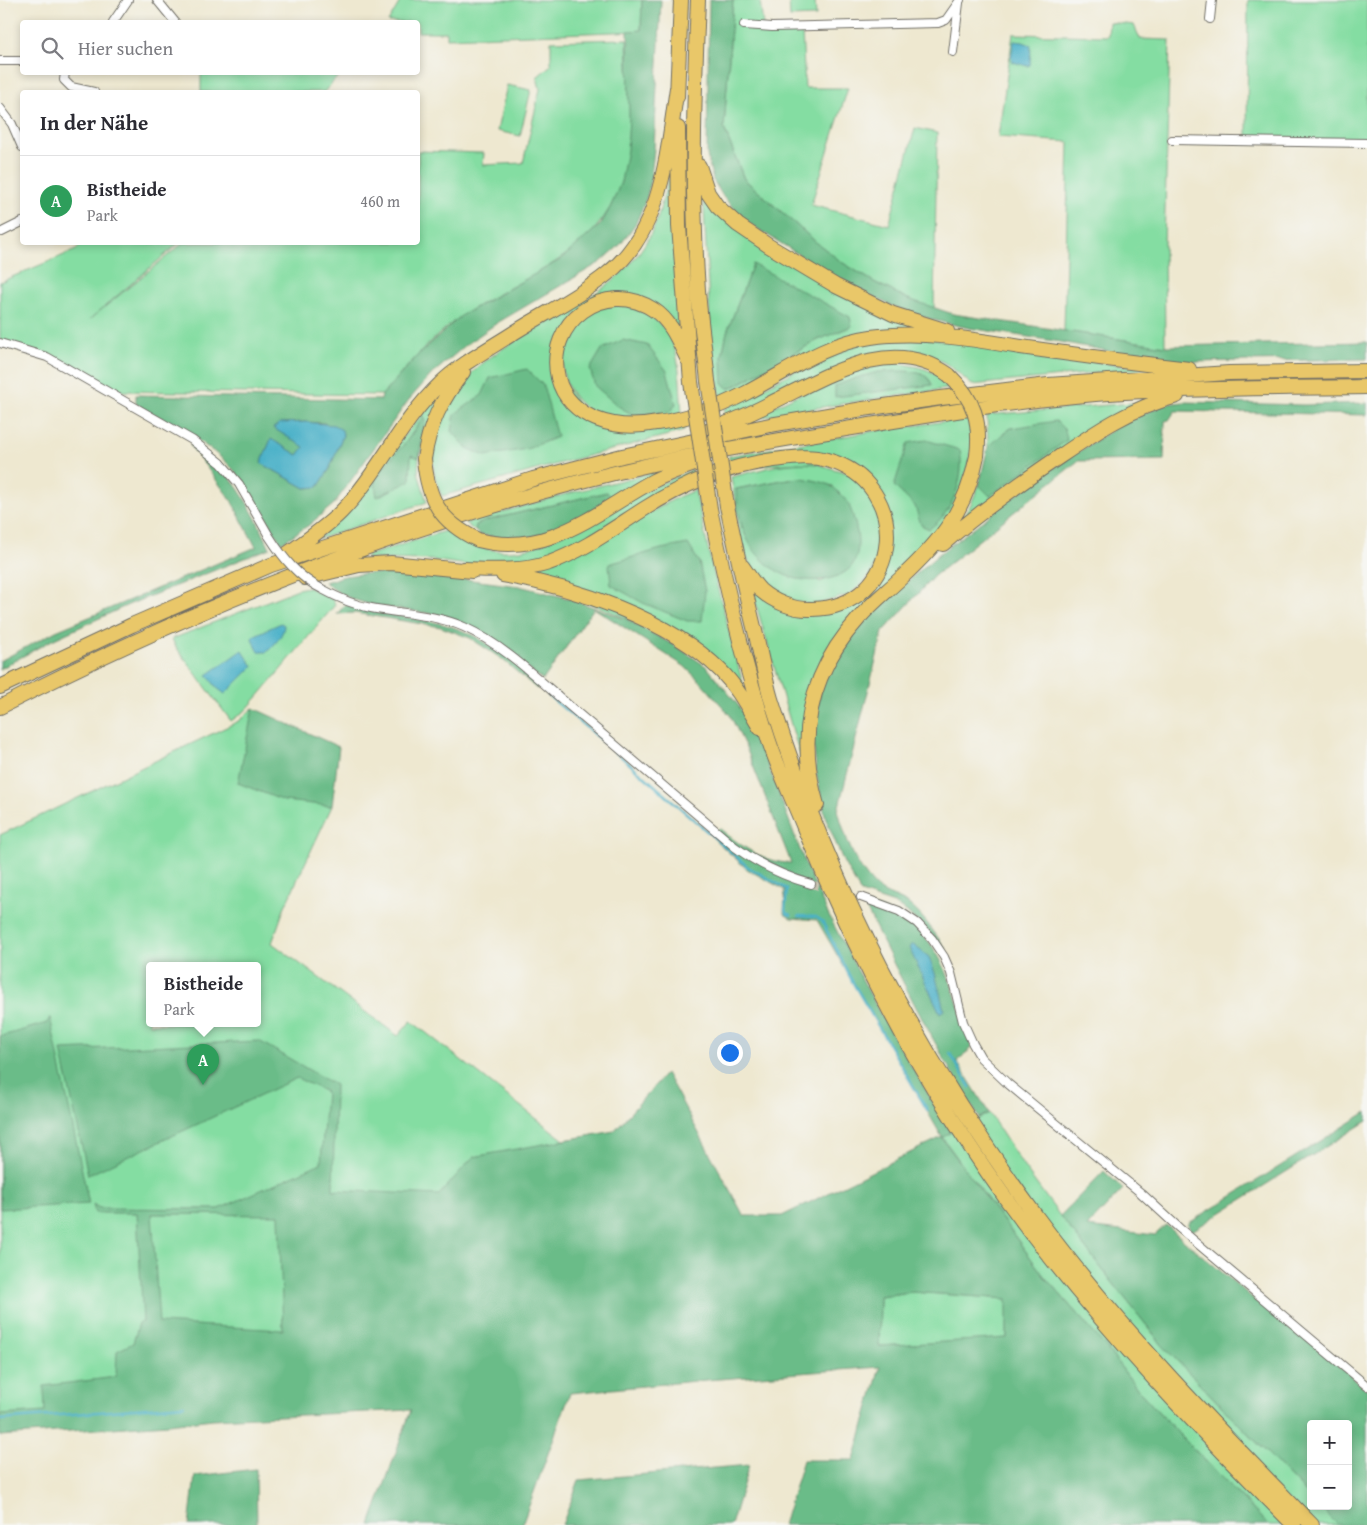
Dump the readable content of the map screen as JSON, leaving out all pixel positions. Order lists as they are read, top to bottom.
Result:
{
  "page": {
    "search": "Hier suchen",
    "heading": "In der Nähe",
    "list": [
      {
        "mark": "A",
        "name": "Bistheide",
        "note": "Park",
        "value": "460 m"
      }
    ],
    "popup": ["Bistheide", "Park"],
    "pins": "A",
    "map_buttons": ["+", "−"]
  }
}
